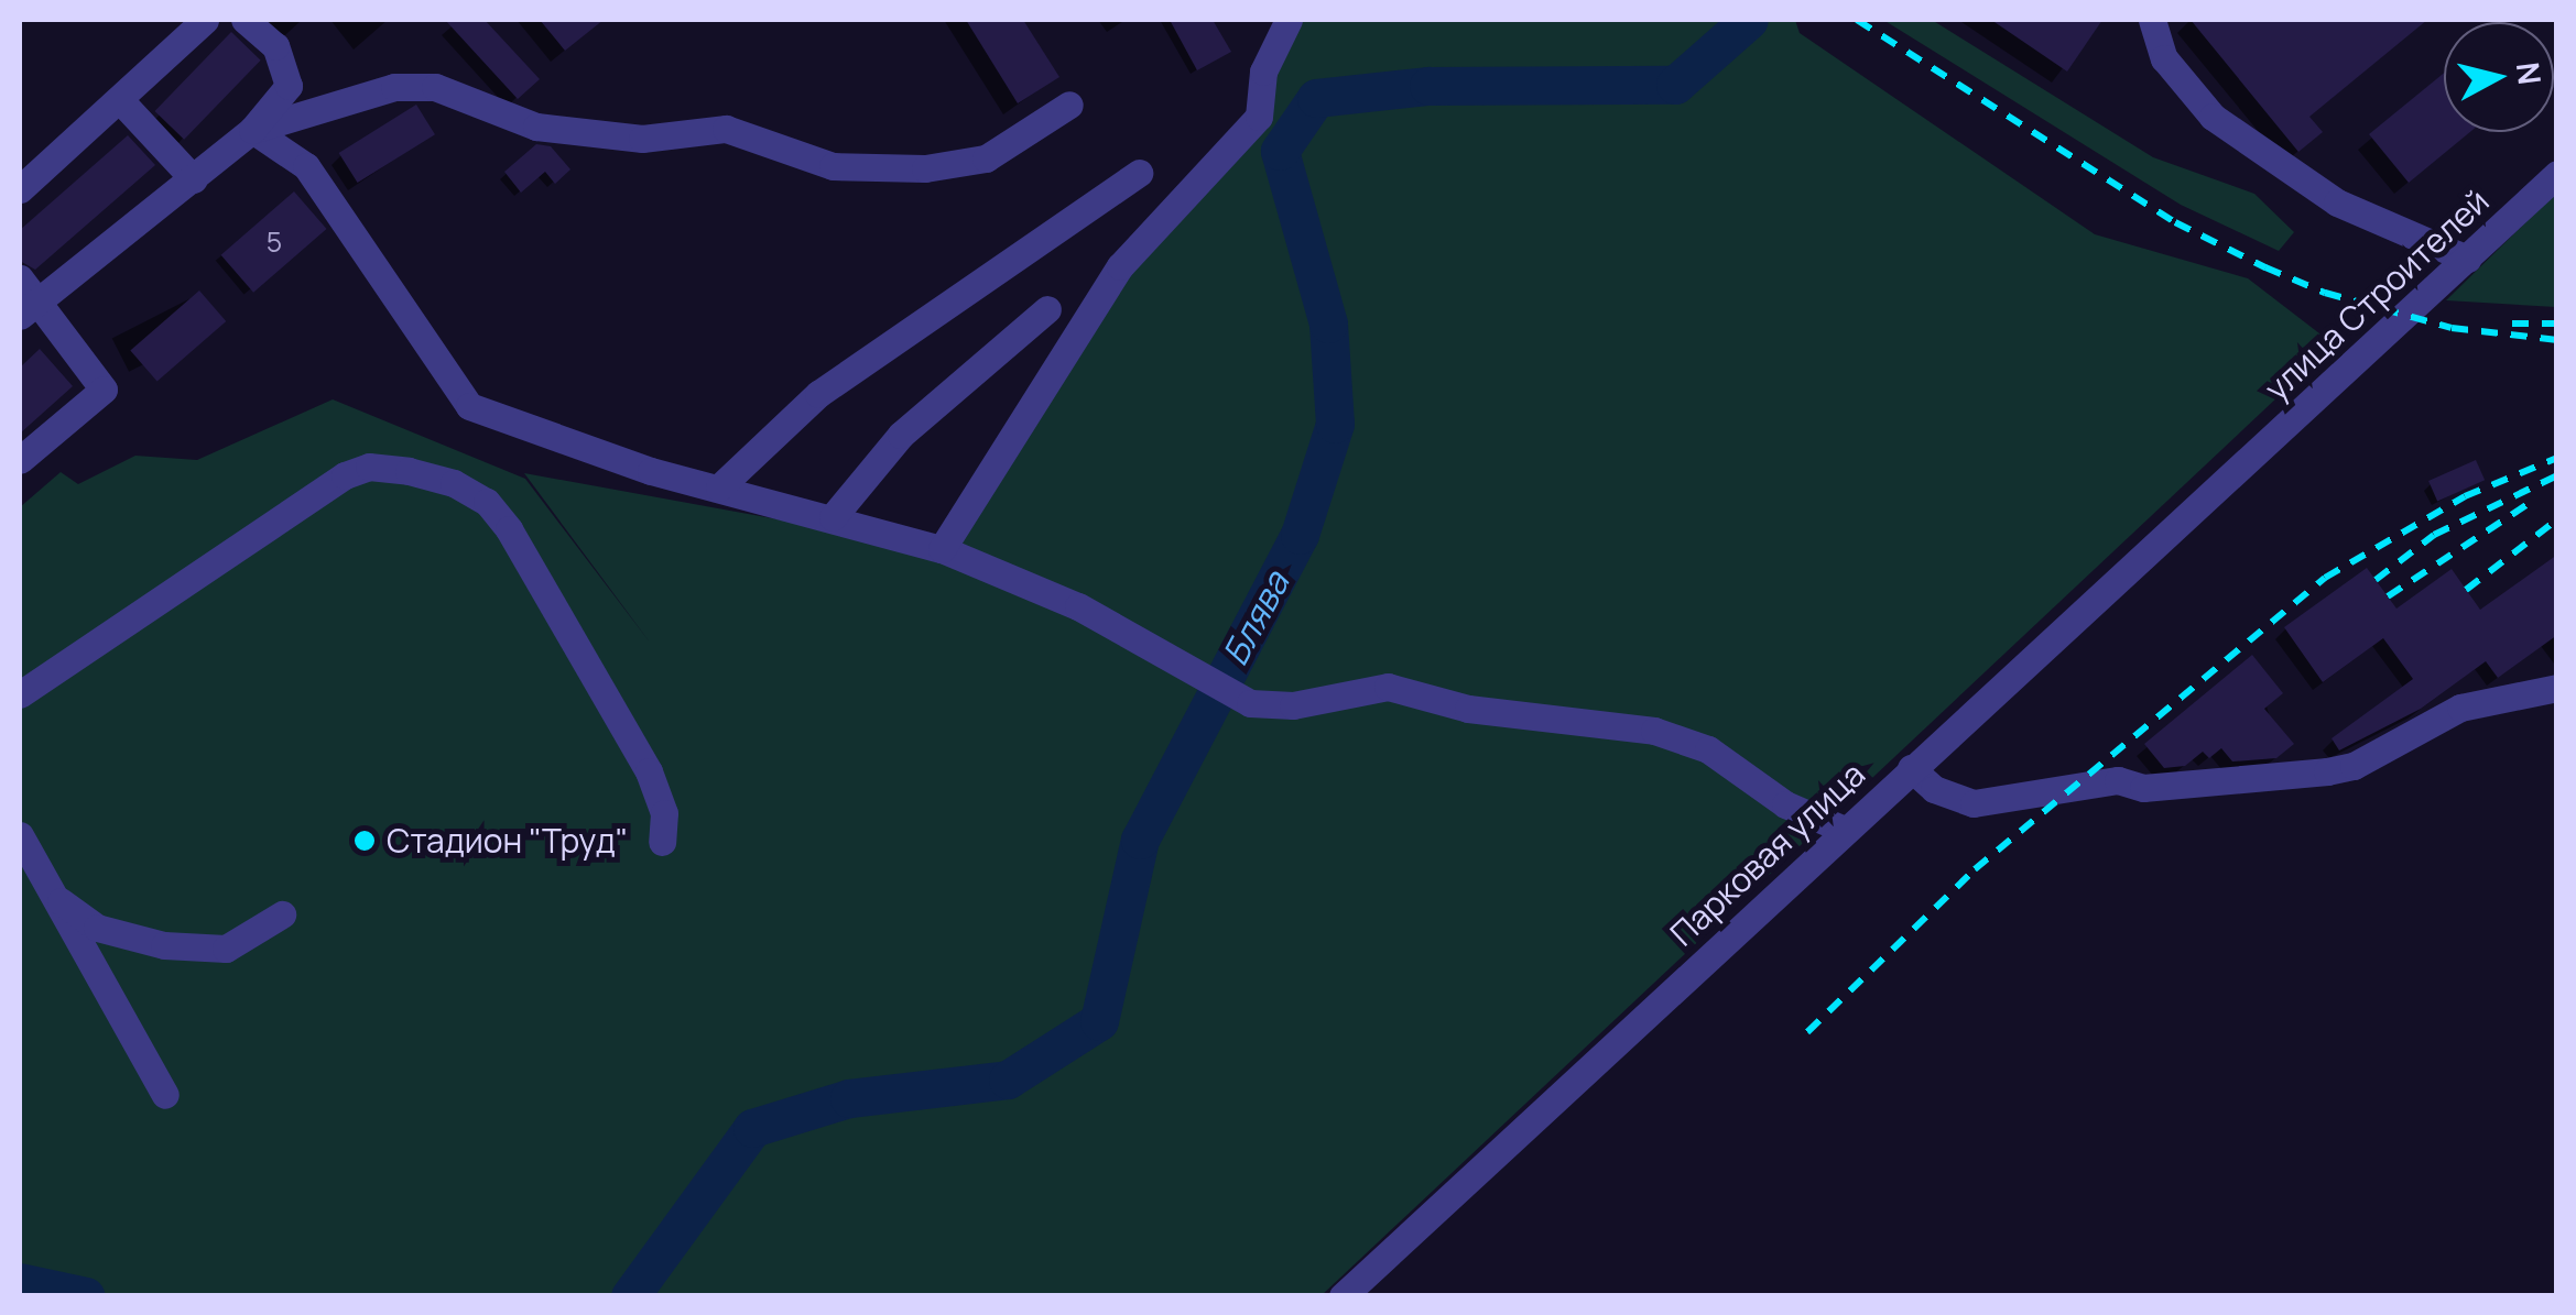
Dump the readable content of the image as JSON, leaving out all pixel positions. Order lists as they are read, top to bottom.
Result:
{
  "streets": {
    "street": ["улица Строителей", "Парковая улица"]
  },
  "crossings": [
    ["улица Строителей", "Парковая улица"]
  ],
  "water": ["Блява"],
  "places": ["Стадион \"Труд\""],
  "house_numbers": ["5"],
  "north": "right"
}
